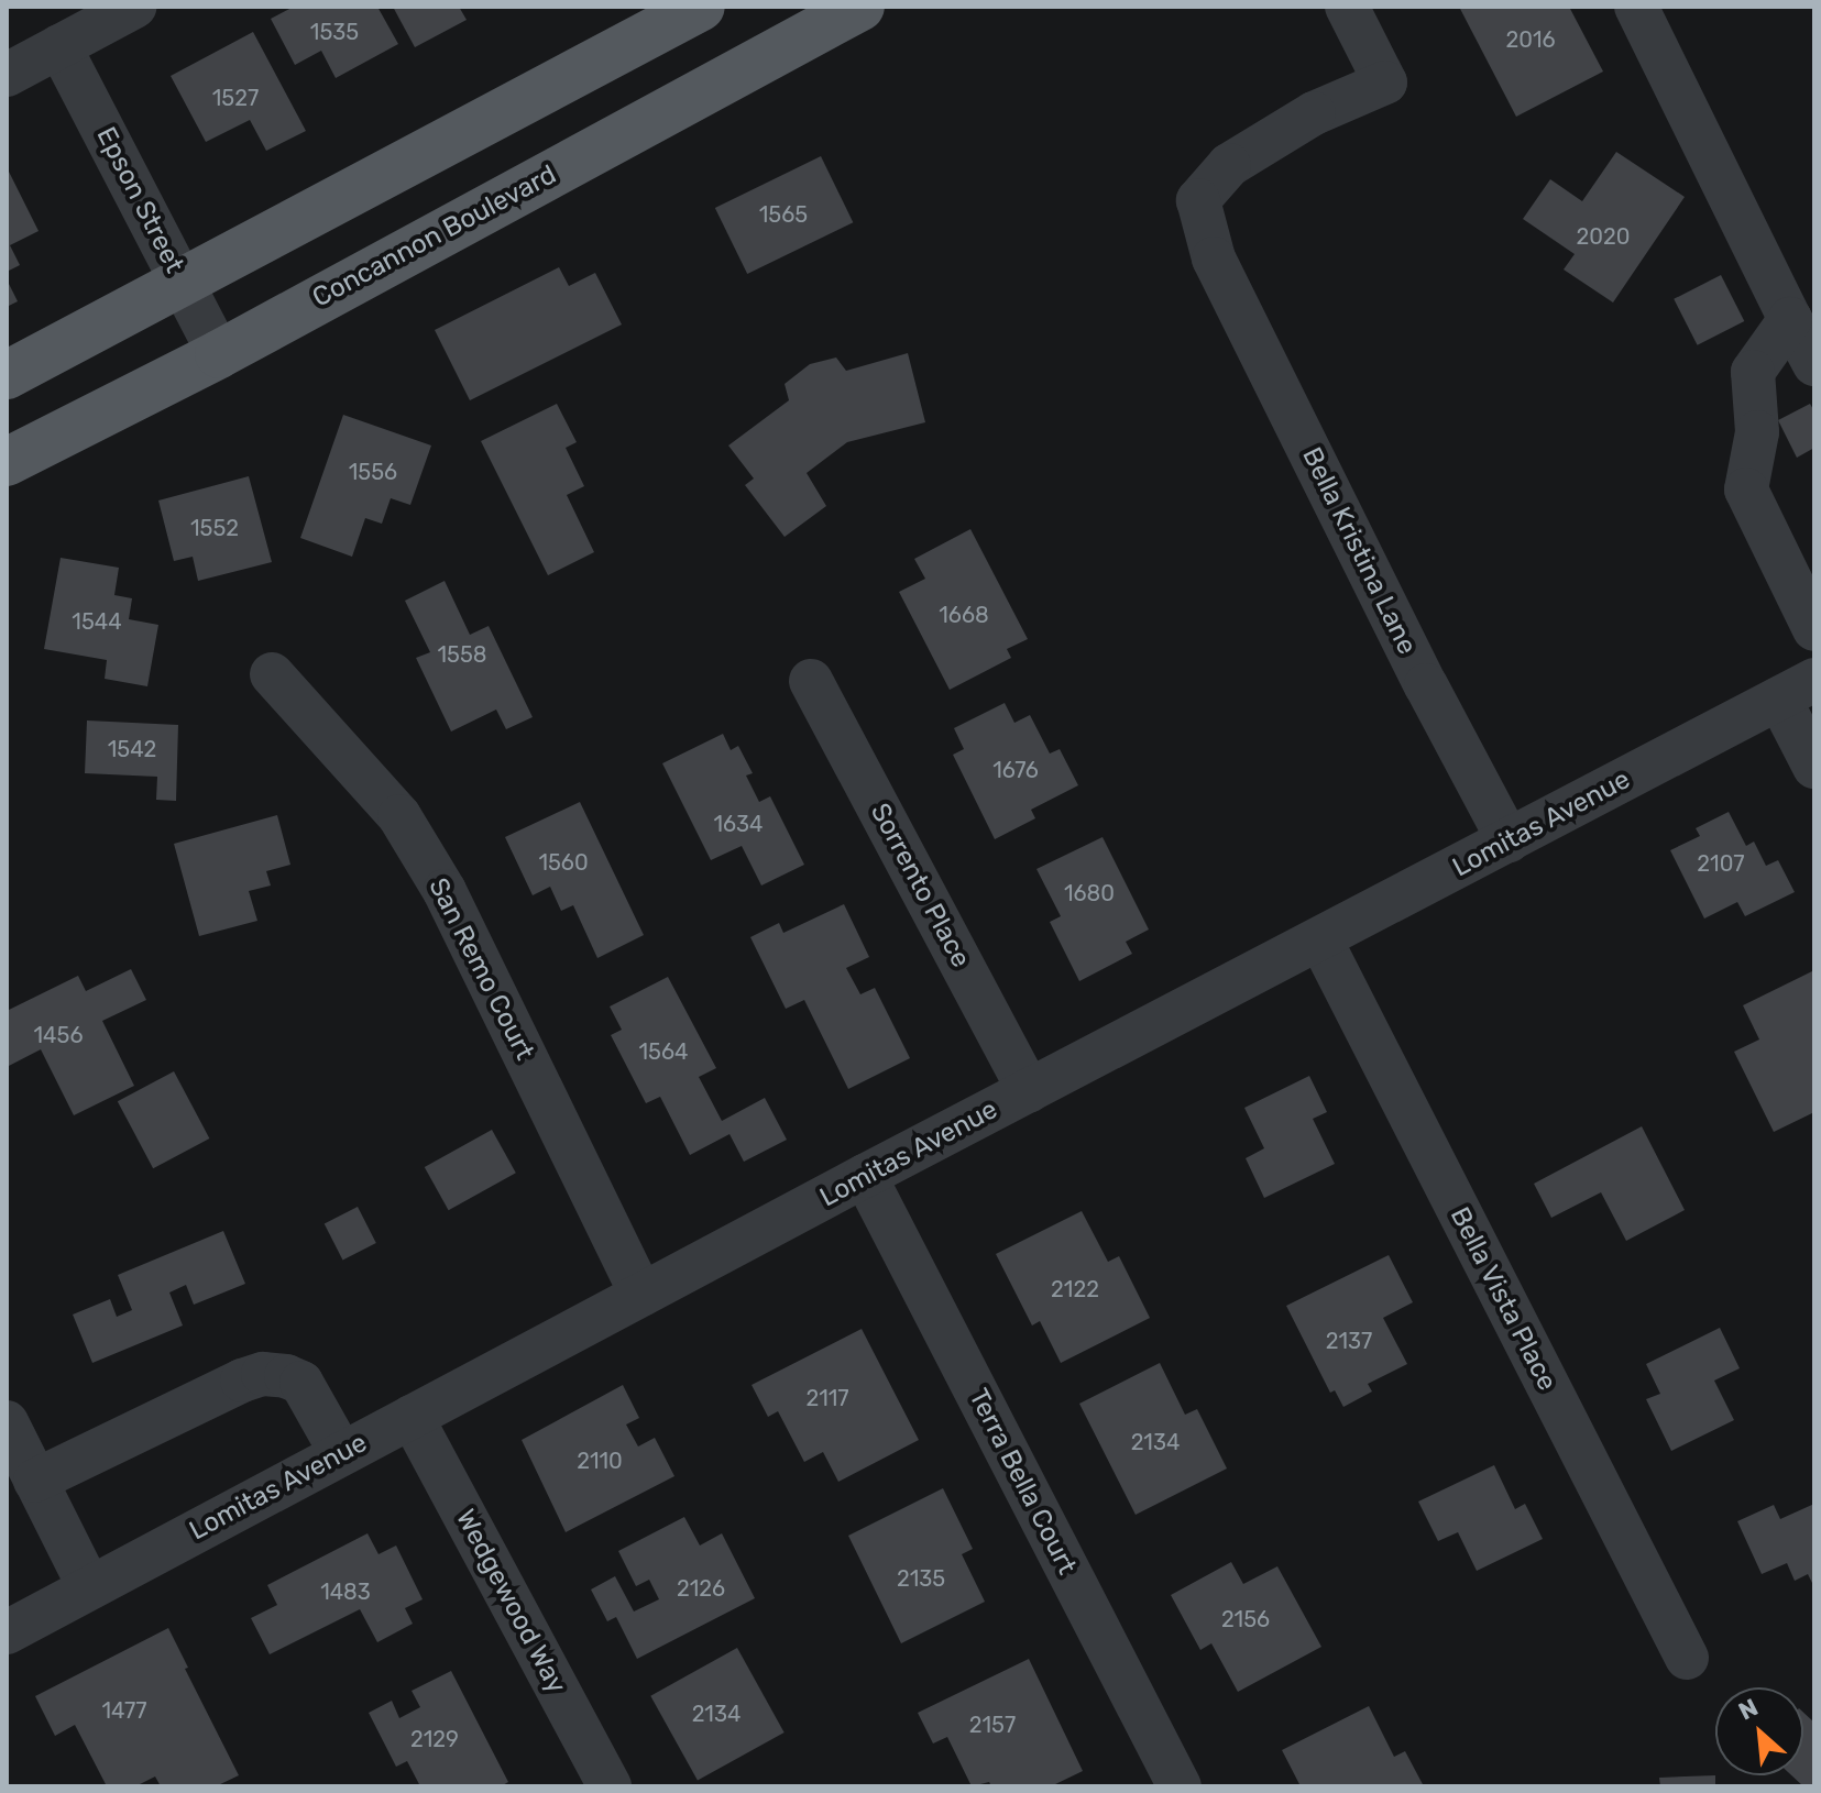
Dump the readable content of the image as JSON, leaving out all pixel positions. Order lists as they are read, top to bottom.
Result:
{
  "streets": {
    "main road": ["Concannon Boulevard"],
    "street": [
      "Epson Street",
      "Bella Kristina Lane",
      "Lomitas Avenue",
      "Sorrento Place",
      "San Remo Court",
      "Bella Vista Place",
      "Terra Bella Court",
      "Wedgewood Way"
    ]
  },
  "crossings": [
    ["Epson Street", "Concannon Boulevard"],
    ["Bella Kristina Lane", "Lomitas Avenue"],
    ["Lomitas Avenue", "Sorrento Place"],
    ["Lomitas Avenue", "San Remo Court"],
    ["Lomitas Avenue", "Bella Vista Place"],
    ["Lomitas Avenue", "Terra Bella Court"],
    ["Lomitas Avenue", "Wedgewood Way"]
  ],
  "house_numbers": [
    "1535",
    "2016",
    "1527",
    "1565",
    "2020",
    "1556",
    "1552",
    "1668",
    "1544",
    "1558",
    "1542",
    "1676",
    "1634",
    "1560",
    "2107",
    "1680",
    "1456",
    "1564",
    "2122",
    "2137",
    "2117",
    "2134",
    "2110",
    "2135",
    "2126",
    "1483",
    "2156",
    "1477",
    "2134",
    "2157",
    "2129"
  ],
  "north": "top left"
}
